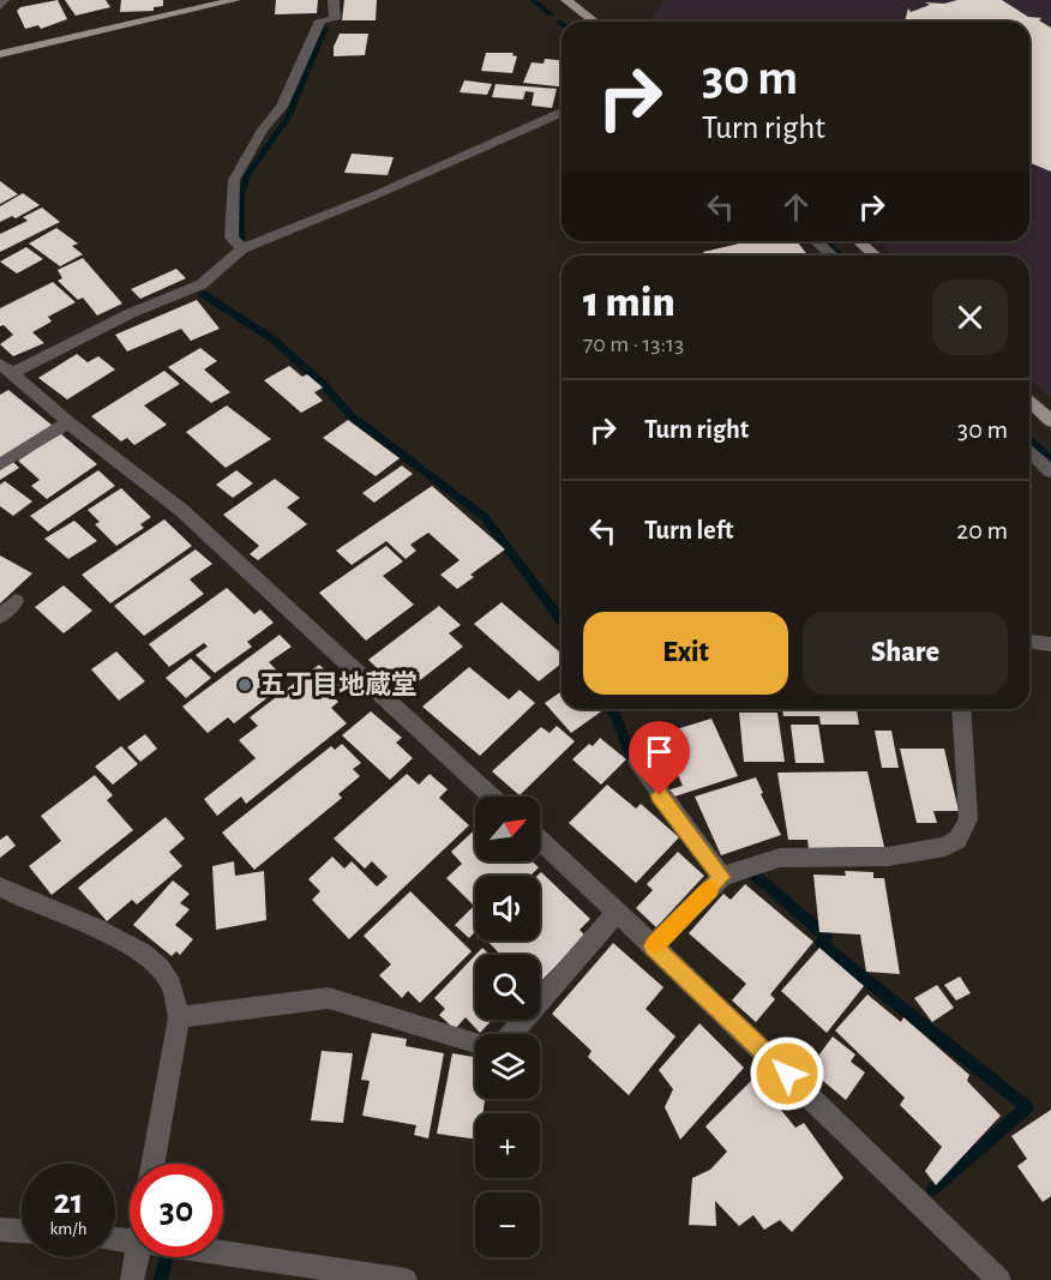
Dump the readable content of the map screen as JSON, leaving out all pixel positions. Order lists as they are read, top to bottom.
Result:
{
  "places": ["五丁目地蔵堂"],
  "north": "top right",
  "page": {
    "turn": ["30 m", "Turn right"],
    "heading": ["1 min", "70 m · 13:13"],
    "list": [
      {
        "name": "Turn right",
        "value": "30 m"
      },
      {
        "name": "Turn left",
        "value": "20 m"
      }
    ],
    "buttons": ["Exit", "Share"],
    "map_buttons": ["+", "−"],
    "speed": "21 km/h",
    "limit": "30"
  }
}
